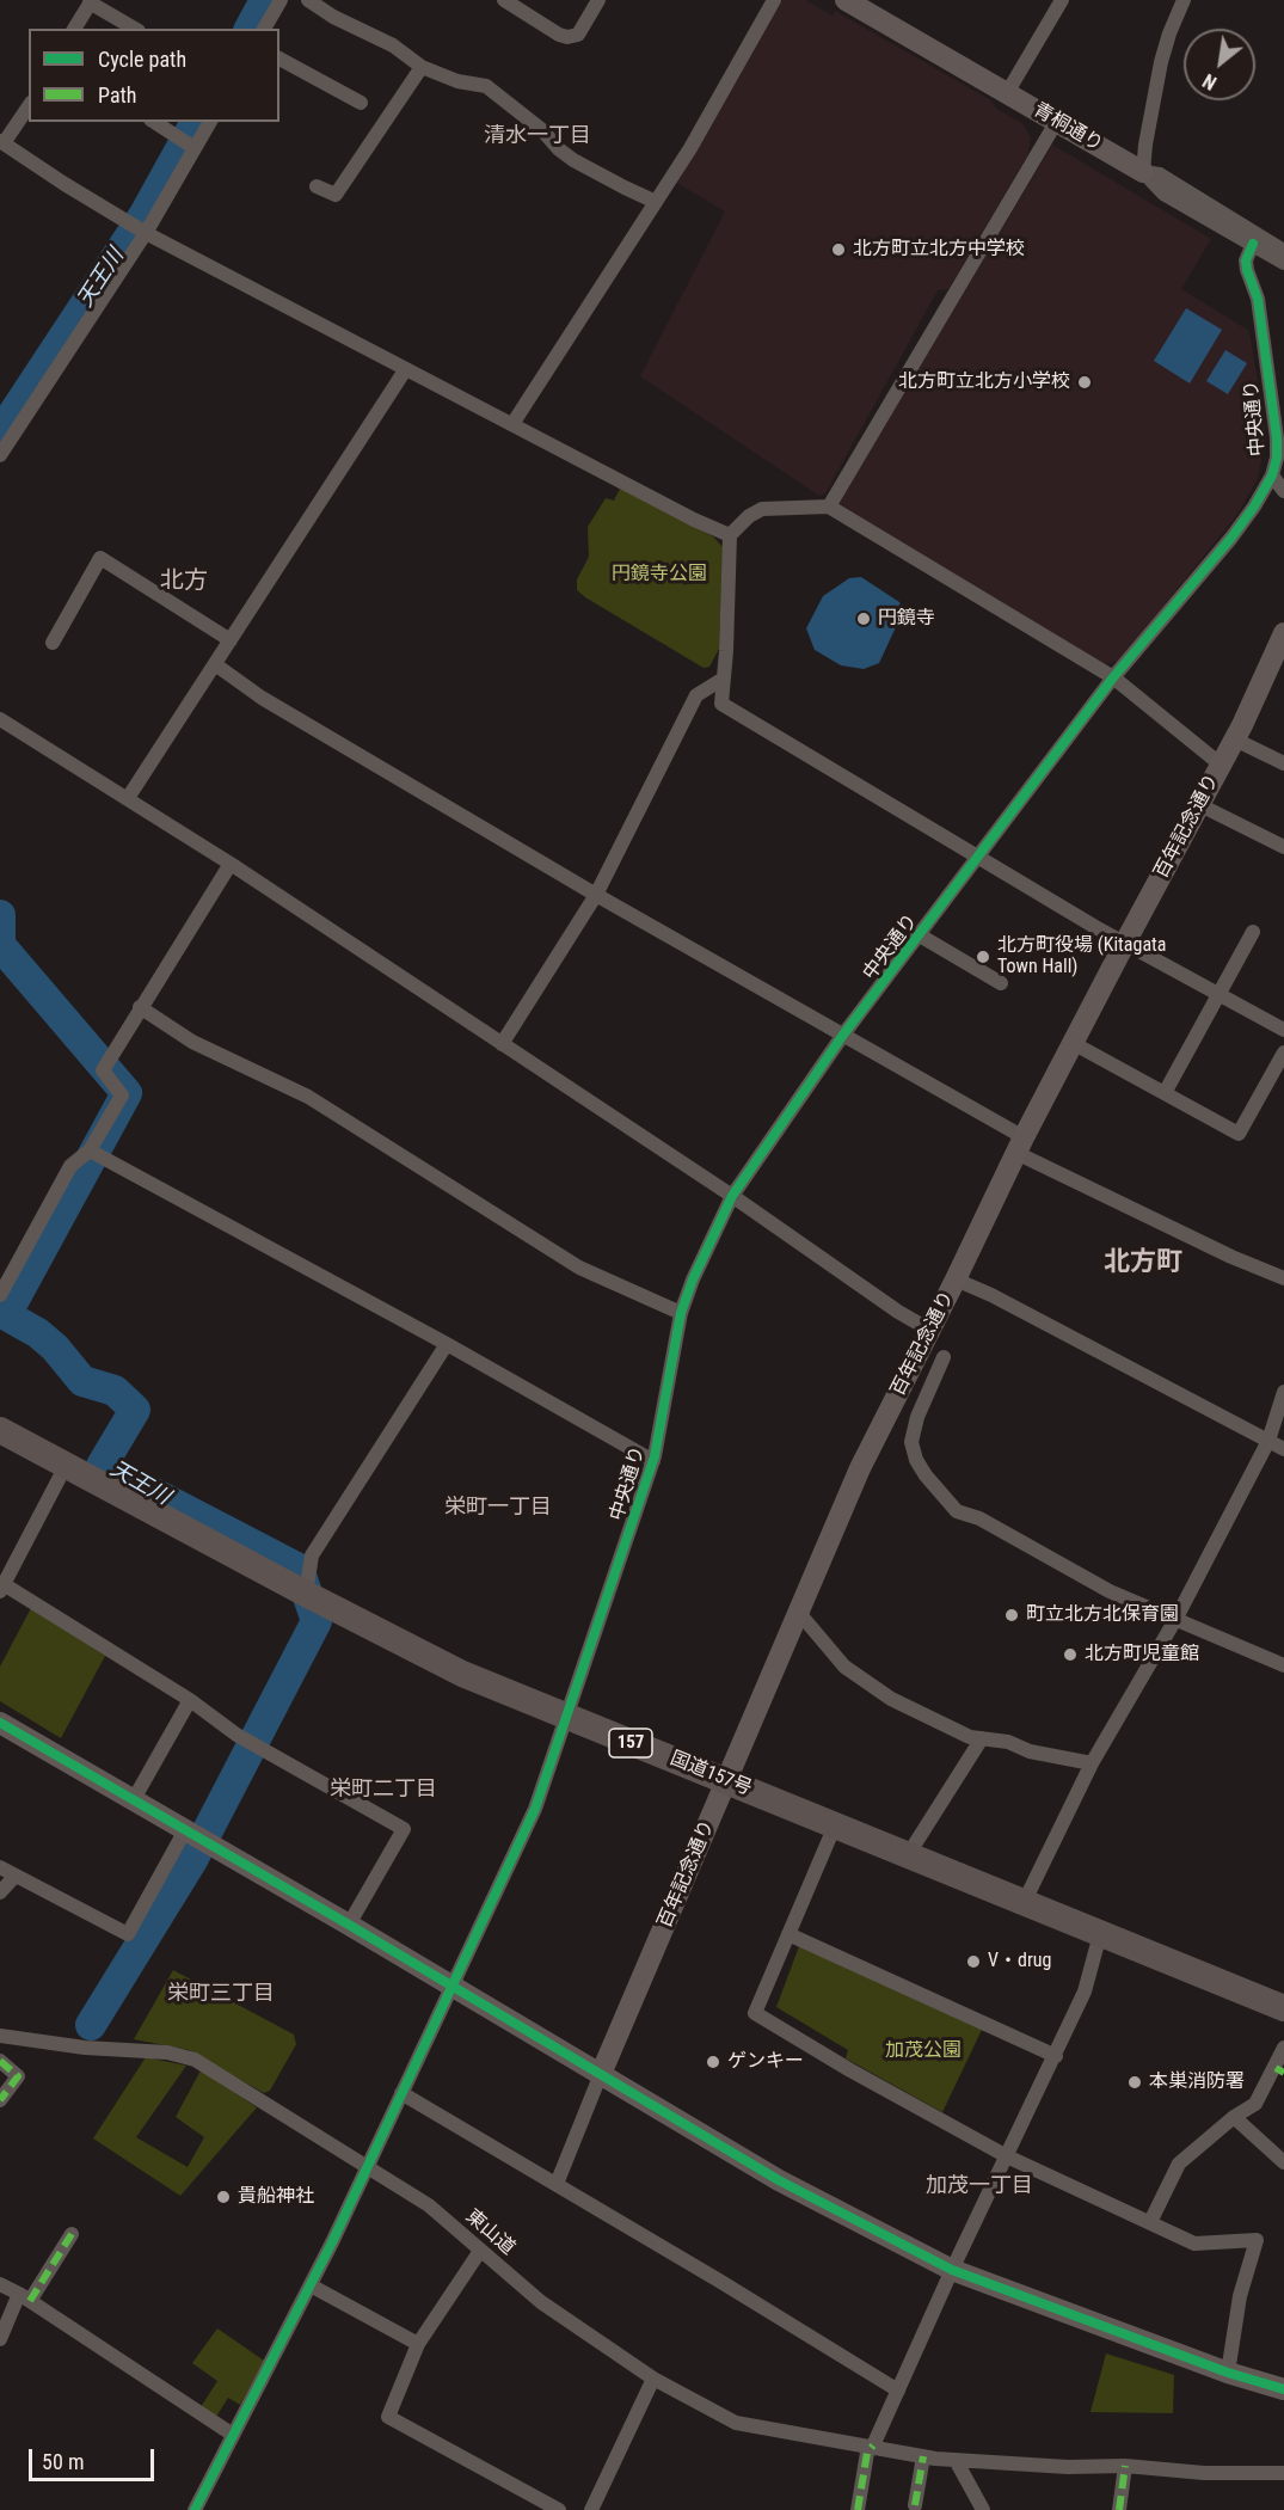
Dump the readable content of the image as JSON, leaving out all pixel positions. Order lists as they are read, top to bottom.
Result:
{
  "streets": {
    "highway": ["157", "国道157号"],
    "street": [
      "青桐通り",
      "中央通り",
      "百年記念通り",
      "東山道"
    ]
  },
  "crossings": [
    ["青桐通り", "中央通り"],
    ["中央通り", "国道157号"],
    ["中央通り", "東山道"],
    ["百年記念通り", "国道157号"]
  ],
  "districts": [
    "清水一丁目",
    "北方",
    "北方町",
    "栄町一丁目",
    "栄町二丁目",
    "栄町三丁目",
    "加茂一丁目"
  ],
  "water": ["天王川"],
  "parks": ["円鏡寺公園", "加茂公園"],
  "places": [
    "北方町立北方中学校",
    "北方町立北方小学校",
    "円鏡寺",
    "北方町役場 (Kitagata Town Hall)",
    "町立北方北保育園",
    "北方町児童館",
    "V・drug",
    "ゲンキー",
    "本巣消防署",
    "貴船神社"
  ],
  "legend": ["Cycle path", "Path"],
  "scale_bar": "50 m",
  "north": "bottom left"
}
